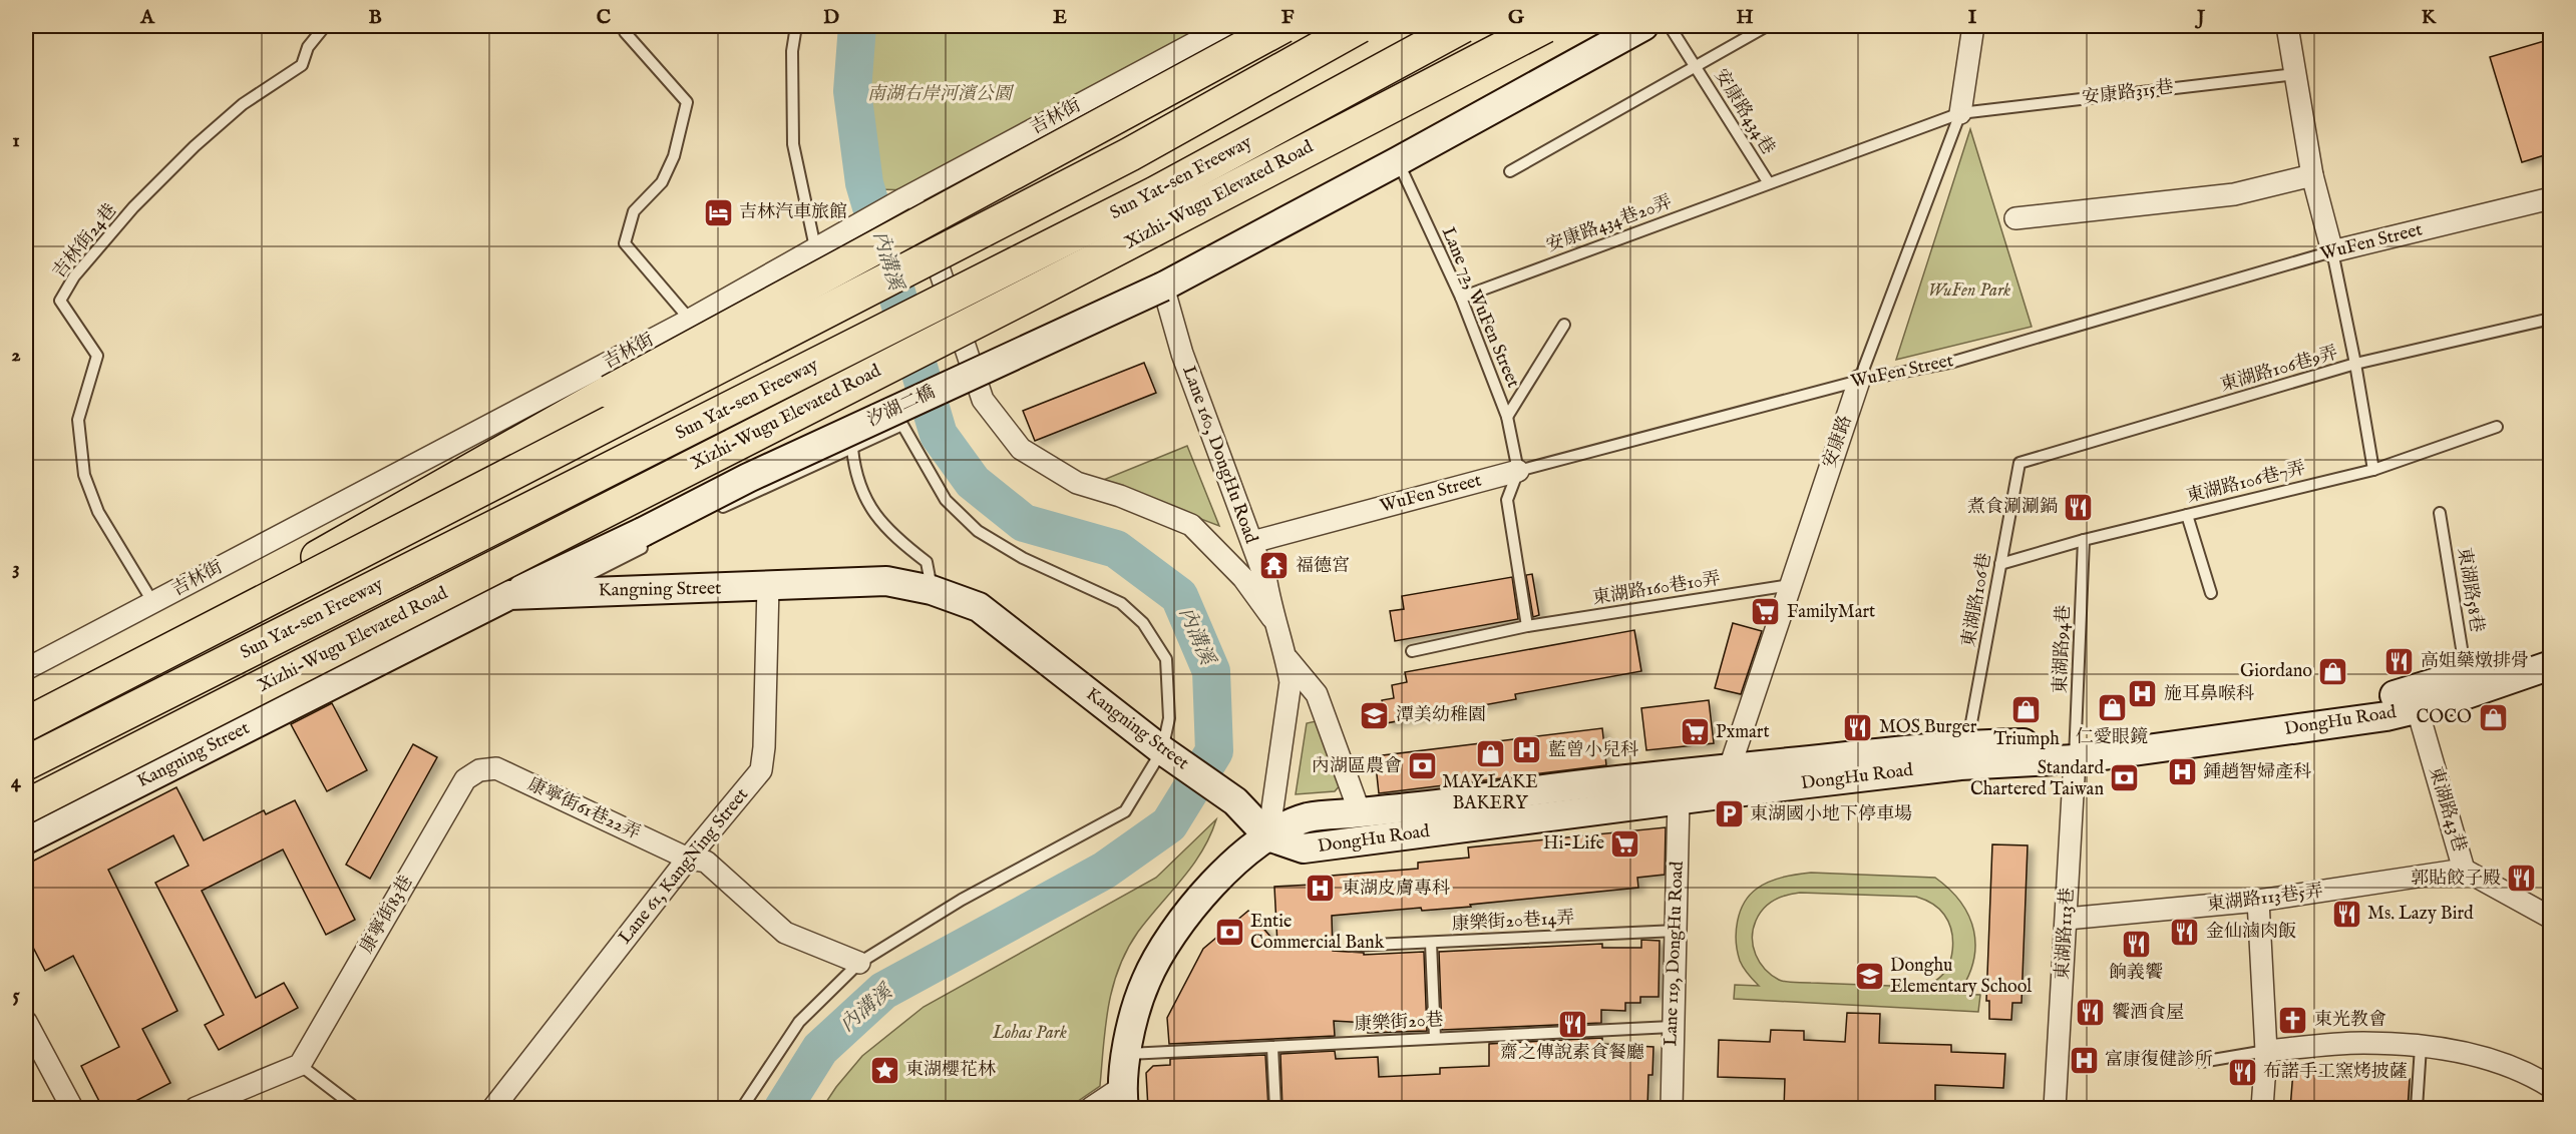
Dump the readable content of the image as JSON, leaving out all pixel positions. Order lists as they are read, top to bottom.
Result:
{
  "streets": {
    "highway": ["Sun Yat-sen Freeway", "Xizhi-Wugu Elevated Road"],
    "street": [
      "吉林街",
      "WuFen Street",
      "汐湖二橋",
      "安康路",
      "Lane 160, DongHu Road",
      "Kangning Street",
      "DongHu Road",
      "康寧街61巷22弄",
      "東湖路43巷",
      "Lane 61, KangNing Street",
      "東湖路113巷5弄",
      "康寧街83巷",
      "東湖路113巷",
      "Lane 119, DongHu Road"
    ],
    "lane": [
      "安康路315巷",
      "安康路434巷",
      "安康路434巷20弄",
      "吉林街24巷",
      "Lane 72, WuFen Street",
      "東湖路106巷9弄",
      "東湖路106巷7弄",
      "東湖路160巷10弄",
      "東湖路58巷",
      "東湖路106巷",
      "東湖路94巷",
      "康樂街20巷14弄",
      "康樂街20巷"
    ]
  },
  "crossings": [
    ["安康路315巷", "安康路434巷"],
    ["安康路315巷", "安康路"],
    ["安康路434巷", "安康路434巷20弄"],
    ["安康路434巷", "安康路"],
    ["吉林街", "吉林街24巷"],
    ["安康路434巷20弄", "Lane 72, WuFen Street"],
    ["WuFen Street", "Lane 72, WuFen Street"],
    ["WuFen Street", "安康路"],
    ["WuFen Street", "Lane 160, DongHu Road"],
    ["Lane 72, WuFen Street", "汐湖二橋"],
    ["東湖路106巷9弄", "東湖路106巷"],
    ["汐湖二橋", "Lane 160, DongHu Road"],
    ["汐湖二橋", "Kangning Street"],
    ["安康路", "東湖路160巷10弄"],
    ["安康路", "DongHu Road"],
    ["Lane 160, DongHu Road", "Kangning Street"],
    ["Lane 160, DongHu Road", "DongHu Road"],
    ["東湖路106巷7弄", "東湖路106巷"],
    ["東湖路106巷7弄", "東湖路94巷"],
    ["Kangning Street", "DongHu Road"],
    ["Kangning Street", "Lane 61, KangNing Street"],
    ["東湖路58巷", "DongHu Road"],
    ["東湖路106巷", "DongHu Road"],
    ["東湖路94巷", "DongHu Road"],
    ["東湖路94巷", "東湖路113巷"],
    ["DongHu Road", "東湖路43巷"],
    ["DongHu Road", "東湖路113巷"],
    ["DongHu Road", "Lane 119, DongHu Road"],
    ["康寧街61巷22弄", "Lane 61, KangNing Street"],
    ["康寧街61巷22弄", "康寧街83巷"],
    ["東湖路43巷", "東湖路113巷5弄"],
    ["東湖路113巷5弄", "東湖路113巷"],
    ["康樂街20巷14弄", "Lane 119, DongHu Road"],
    ["Lane 119, DongHu Road", "康樂街20巷"]
  ],
  "water": ["內溝溪"],
  "parks": ["南湖右岸河濱公園", "WuFen Park", "Lohas Park"],
  "places": {
    "hotel": ["吉林汽車旅館"],
    "restaurant": [
      "煮食涮涮鍋",
      "高姐藥燉排骨",
      "MOS Burger",
      "郭貼餃子殿",
      "Ms. Lazy Bird",
      "金仙滷肉飯",
      "餉義饗",
      "饗酒食屋",
      "齋之傳說素食餐廳",
      "布諾手工窯烤披薩"
    ],
    "temple": ["福德宮"],
    "supermarket": ["FamilyMart", "Pxmart", "Hi-Life"],
    "shop": [
      "Giordano",
      "仁愛眼鏡",
      "Triumph",
      "COCO",
      "MAY LAKE BAKERY"
    ],
    "hospital": [
      "施耳鼻喉科",
      "藍曾小兒科",
      "鍾趙智婦產科",
      "東湖皮膚專科",
      "富康復健診所"
    ],
    "school or university": ["潭美幼稚園", "Donghu Elementary School"],
    "bank": ["內湖區農會", "Standard Chartered Taiwan", "Entie Commercial Bank"],
    "parking": ["東湖國小地下停車場"],
    "church": ["東光教會"],
    "place": ["東湖櫻花林"]
  },
  "grid": {
    "columns": [
      "A",
      "B",
      "C",
      "D",
      "E",
      "F",
      "G",
      "H",
      "I",
      "J",
      "K"
    ],
    "rows": [
      "1",
      "2",
      "3",
      "4",
      "5"
    ]
  }
}
